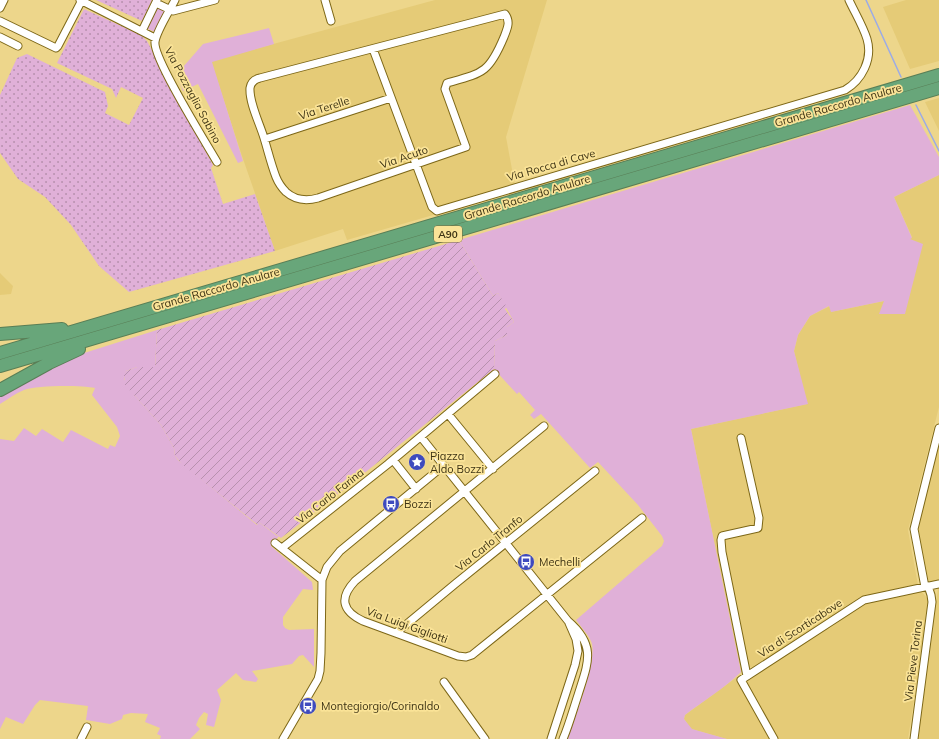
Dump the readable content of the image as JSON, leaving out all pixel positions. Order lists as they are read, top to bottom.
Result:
{
  "streets": {
    "highway": ["Grande Raccordo Anulare", "A90"],
    "street": [
      "Via Pozzaglia Sabino",
      "Via Terelle",
      "Via Acuto",
      "Via Rocca di Cave",
      "Via Carlo Farina",
      "Via Carlo Tranfo",
      "Via Luigi Gigliotti",
      "Via di Scorticabove",
      "Via Pieve Torina"
    ]
  },
  "crossings": [
    ["Via Terelle", "Via Acuto"],
    ["Via Terelle", "Via Rocca di Cave"],
    ["Via Acuto", "Via Rocca di Cave"],
    ["Via Carlo Tranfo", "Via Luigi Gigliotti"],
    ["Via di Scorticabove", "Via Pieve Torina"]
  ],
  "places": {
    "place": ["Piazza Aldo Bozzi"],
    "bus stop": ["Bozzi", "Mechelli", "Montegiorgio/Corinaldo"]
  }
}
